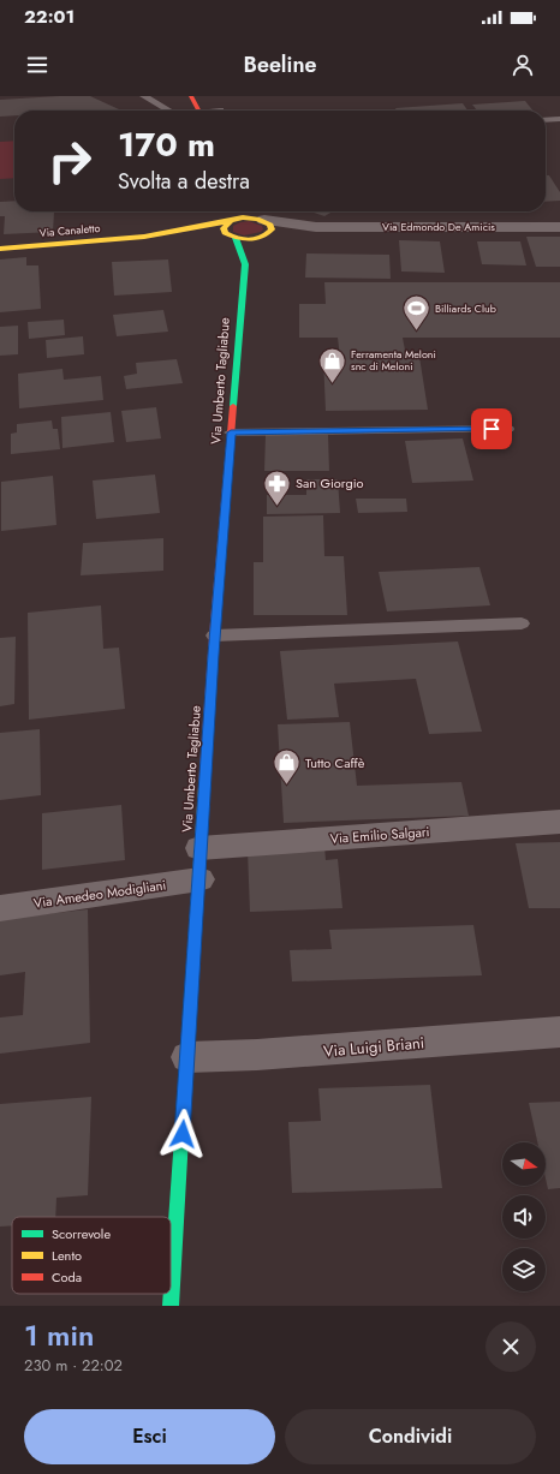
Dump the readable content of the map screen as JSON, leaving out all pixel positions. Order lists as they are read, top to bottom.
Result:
{
  "streets": {
    "street": [
      "Via Edmondo De Amicis",
      "Via Canaletto",
      "Via Umberto Tagliabue",
      "Via Emilio Salgari",
      "Via Amedeo Modigliani",
      "Via Luigi Briani"
    ]
  },
  "crossings": [
    ["Via Edmondo De Amicis", "Via Canaletto"],
    ["Via Edmondo De Amicis", "Via Umberto Tagliabue"],
    ["Via Canaletto", "Via Umberto Tagliabue"],
    ["Via Umberto Tagliabue", "Via Emilio Salgari"],
    ["Via Umberto Tagliabue", "Via Amedeo Modigliani"],
    ["Via Umberto Tagliabue", "Via Luigi Briani"]
  ],
  "places": {
    "sports": ["Billiards Club"],
    "shop": ["Ferramenta Meloni snc di Meloni", "Tutto Caffè"],
    "pharmacy": ["San Giorgio"]
  },
  "legend": ["Scorrevole", "Lento", "Coda"],
  "north": "right",
  "page": {
    "status": "22:01",
    "header": "Beeline",
    "turn": ["170 m", "Svolta a destra"],
    "heading": ["1 min", "230 m · 22:02"],
    "buttons": ["Esci", "Condividi"]
  }
}
